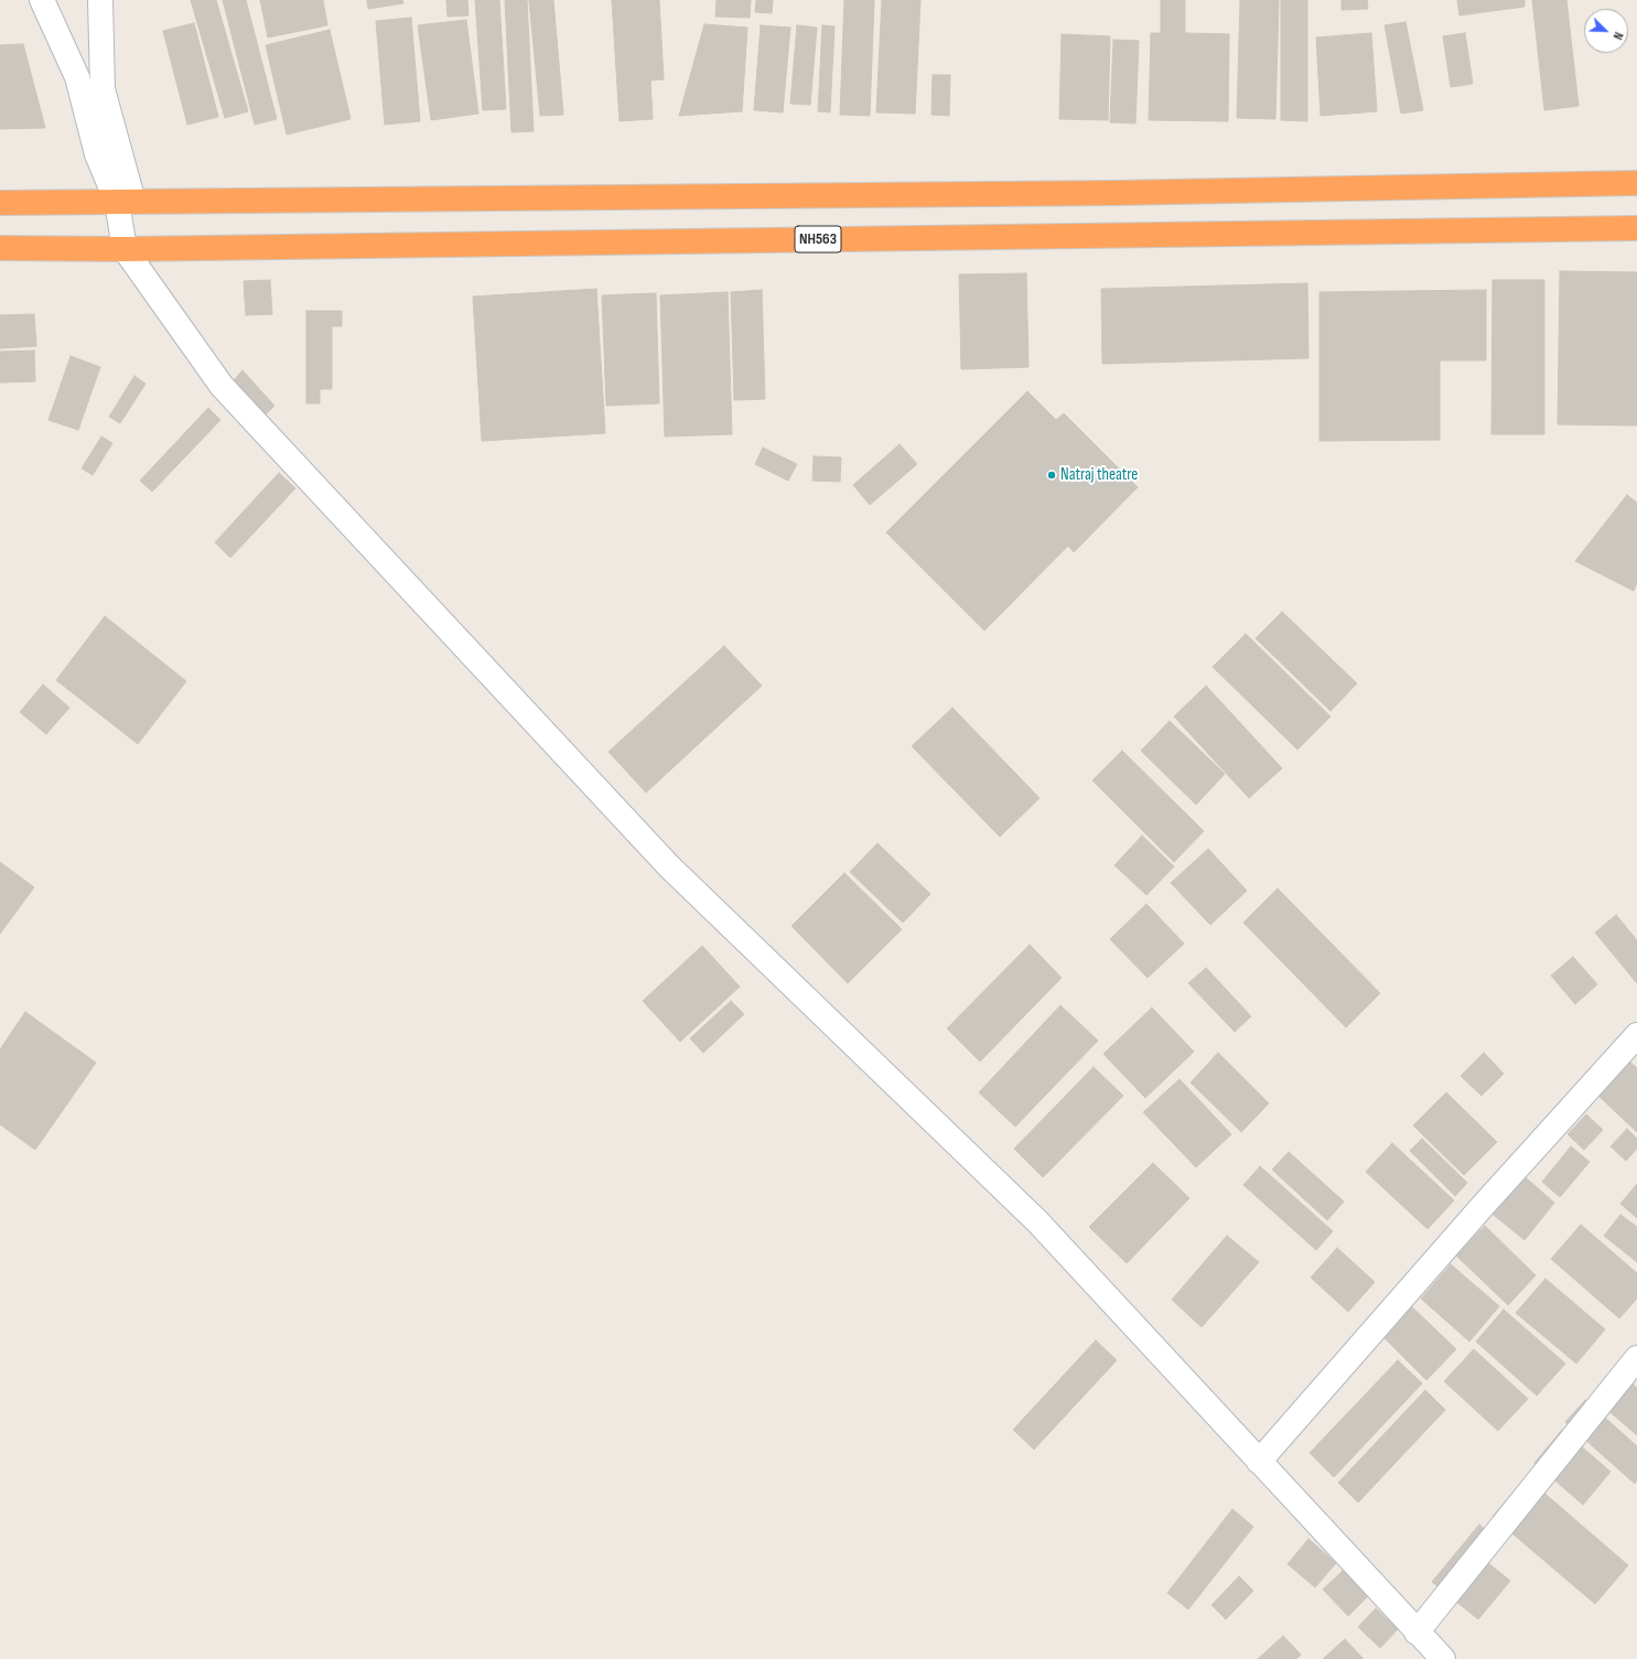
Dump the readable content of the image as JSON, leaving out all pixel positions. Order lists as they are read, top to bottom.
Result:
{
  "streets": {
    "highway": ["NH563"]
  },
  "places": ["Natraj theatre"],
  "north": "bottom right"
}
